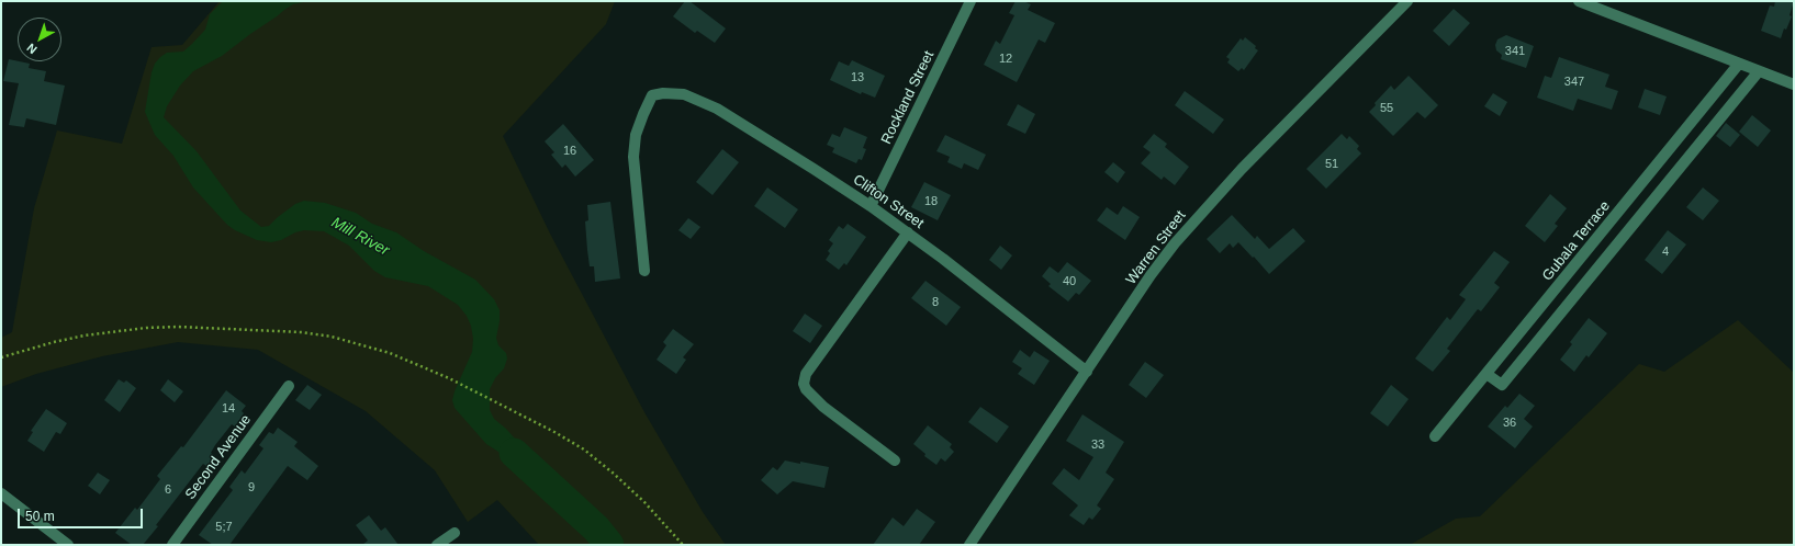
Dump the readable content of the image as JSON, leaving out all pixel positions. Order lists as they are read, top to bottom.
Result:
{
  "streets": {
    "street": [
      "Rockland Street",
      "Clifton Street",
      "Gubala Terrace",
      "Warren Street",
      "Second Avenue"
    ]
  },
  "crossings": [
    ["Rockland Street", "Clifton Street"],
    ["Clifton Street", "Warren Street"]
  ],
  "water": ["Mill River"],
  "house_numbers": [
    "341",
    "12",
    "13",
    "347",
    "55",
    "16",
    "51",
    "18",
    "4",
    "40",
    "8",
    "14",
    "36",
    "33",
    "9",
    "6",
    "5;7"
  ],
  "scale_bar": "50 m",
  "north": "bottom left"
}
